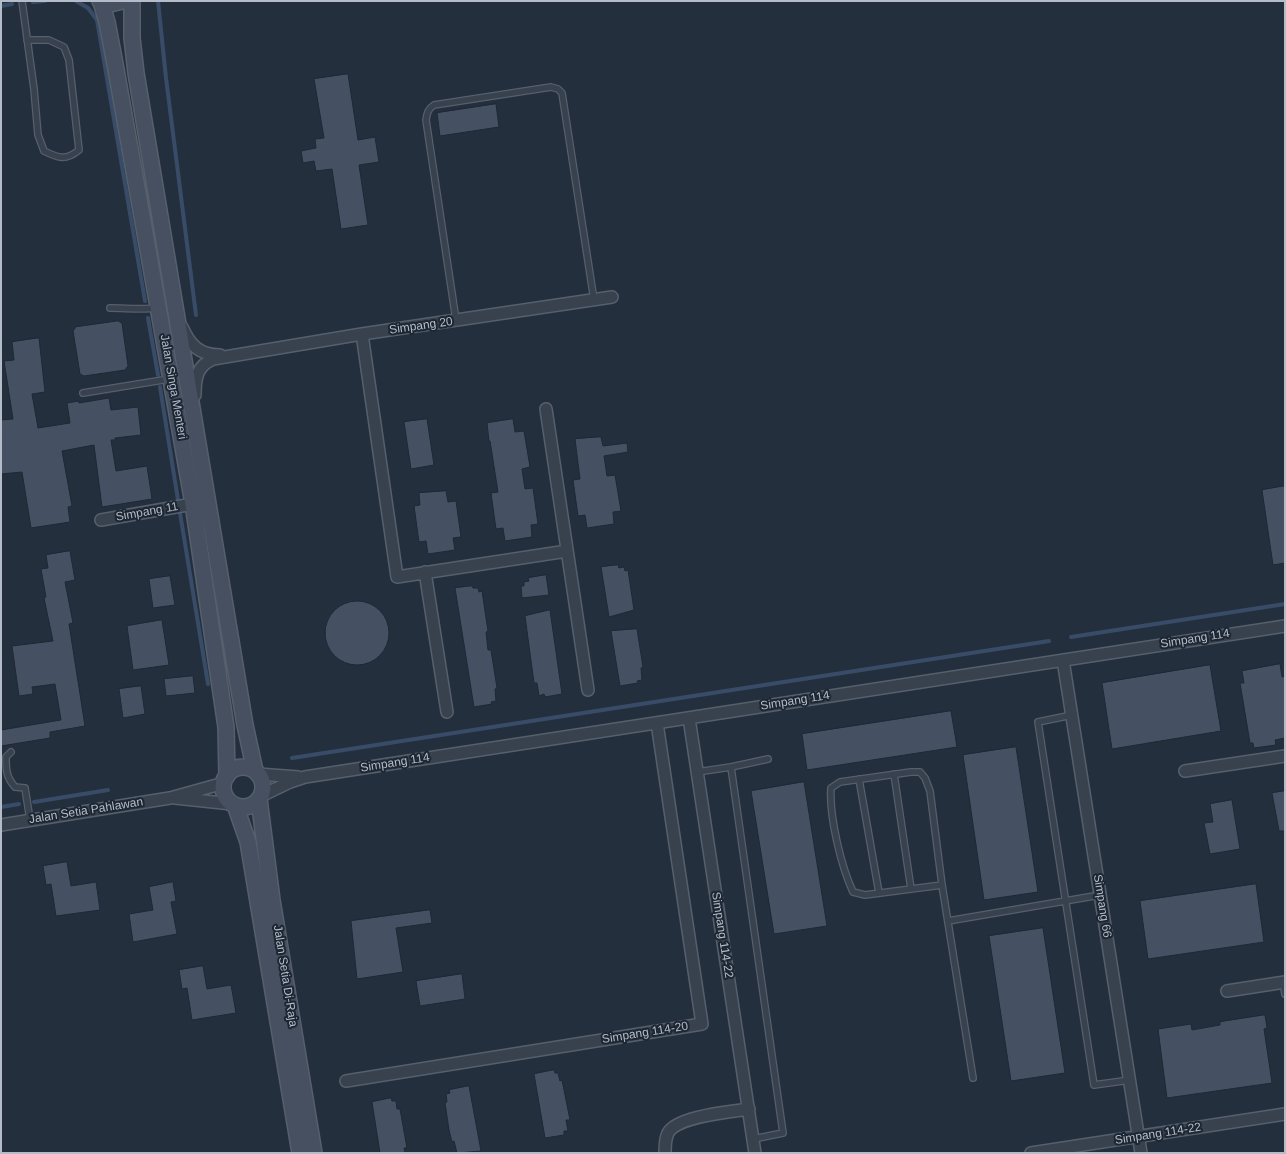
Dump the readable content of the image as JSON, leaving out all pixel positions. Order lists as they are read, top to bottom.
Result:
{
  "streets": {
    "main road": ["Jalan Singa Menteri", "Jalan Setia Di-Raja"],
    "street": [
      "Simpang 20",
      "Simpang 11",
      "Simpang 114",
      "Jalan Setia Pahlawan",
      "Simpang 66",
      "Simpang 114-22",
      "Simpang 114-20"
    ]
  },
  "crossings": [
    ["Jalan Singa Menteri", "Simpang 11"],
    ["Jalan Singa Menteri", "Simpang 114"],
    ["Jalan Singa Menteri", "Jalan Setia Pahlawan"],
    ["Jalan Singa Menteri", "Jalan Setia Di-Raja"],
    ["Simpang 114", "Jalan Setia Pahlawan"],
    ["Simpang 114", "Simpang 66"],
    ["Simpang 114", "Simpang 114-22"],
    ["Simpang 114", "Jalan Setia Di-Raja"],
    ["Simpang 114", "Simpang 114-20"],
    ["Jalan Setia Pahlawan", "Jalan Setia Di-Raja"],
    ["Simpang 66", "Simpang 114-22"]
  ]
}
